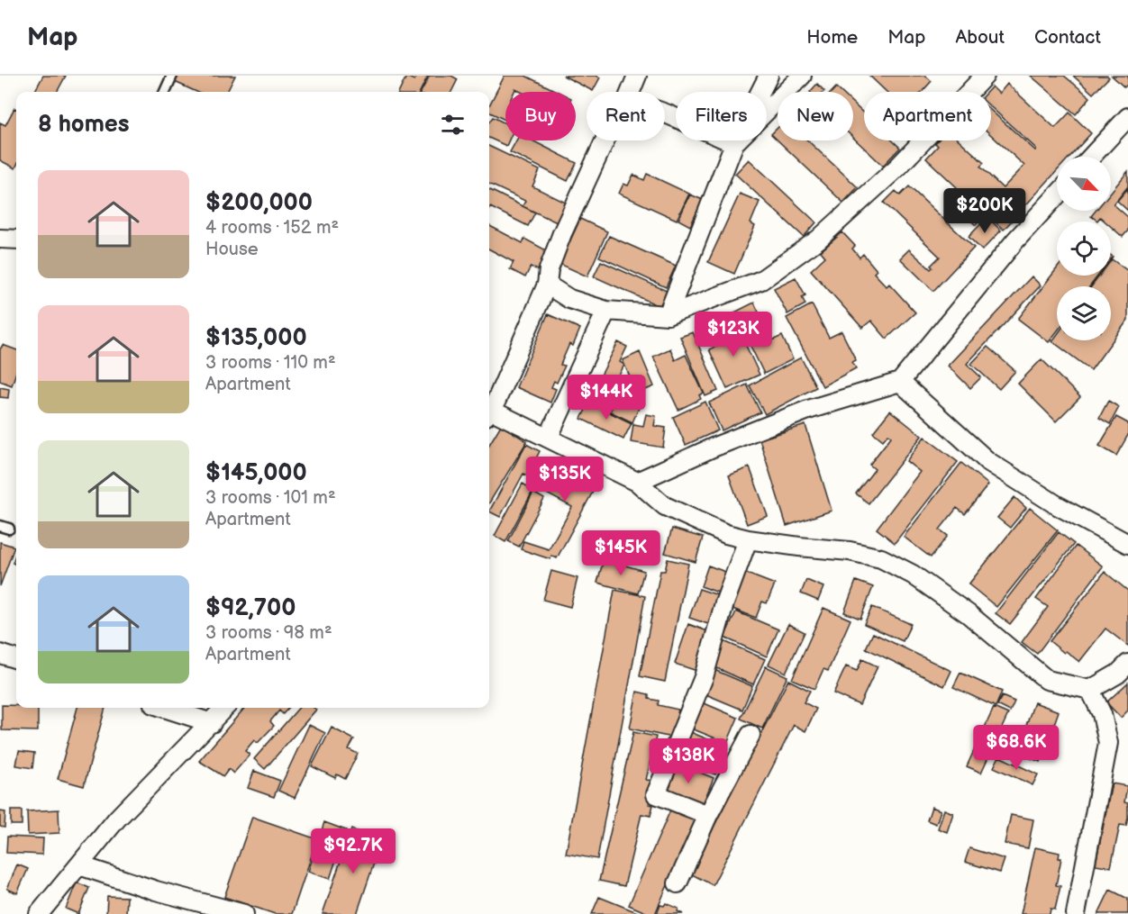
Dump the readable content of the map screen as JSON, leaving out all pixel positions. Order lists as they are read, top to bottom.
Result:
{
  "north": "bottom right",
  "page": {
    "header": "Map",
    "nav": [
      "Home",
      "Map",
      "About",
      "Contact"
    ],
    "chip": [
      "Buy",
      "Rent",
      "Filters",
      "New",
      "Apartment"
    ],
    "heading": "8 homes",
    "list": [
      {
        "name": "$200,000",
        "note": "4 rooms · 152 m² · House"
      },
      {
        "name": "$135,000",
        "note": "3 rooms · 110 m² · Apartment"
      },
      {
        "name": "$145,000",
        "note": "3 rooms · 101 m² · Apartment"
      },
      {
        "name": "$92,700",
        "note": "3 rooms · 98 m² · Apartment"
      }
    ],
    "price": [
      "$200K",
      "$123K",
      "$144K",
      "$135K",
      "$145K",
      "$68.6K",
      "$138K",
      "$92.7K"
    ]
  }
}
